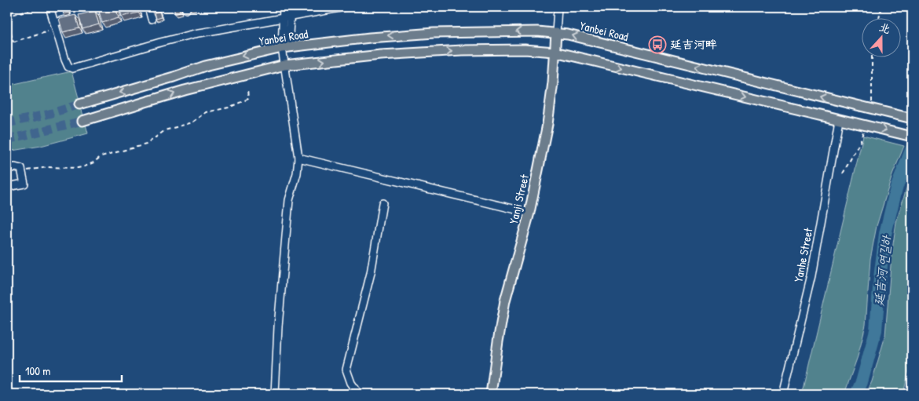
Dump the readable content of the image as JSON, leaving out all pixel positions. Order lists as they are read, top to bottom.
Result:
{
  "streets": {
    "main road": ["Yanbei Road", "Yanji Street"],
    "street": ["Yanhe Street"]
  },
  "crossings": [
    ["Yanbei Road", "Yanji Street"]
  ],
  "water": ["延吉河 연길하"],
  "places": {
    "bus stop": ["延吉河畔"]
  },
  "scale_bar": "100 m",
  "north": "top"
}
